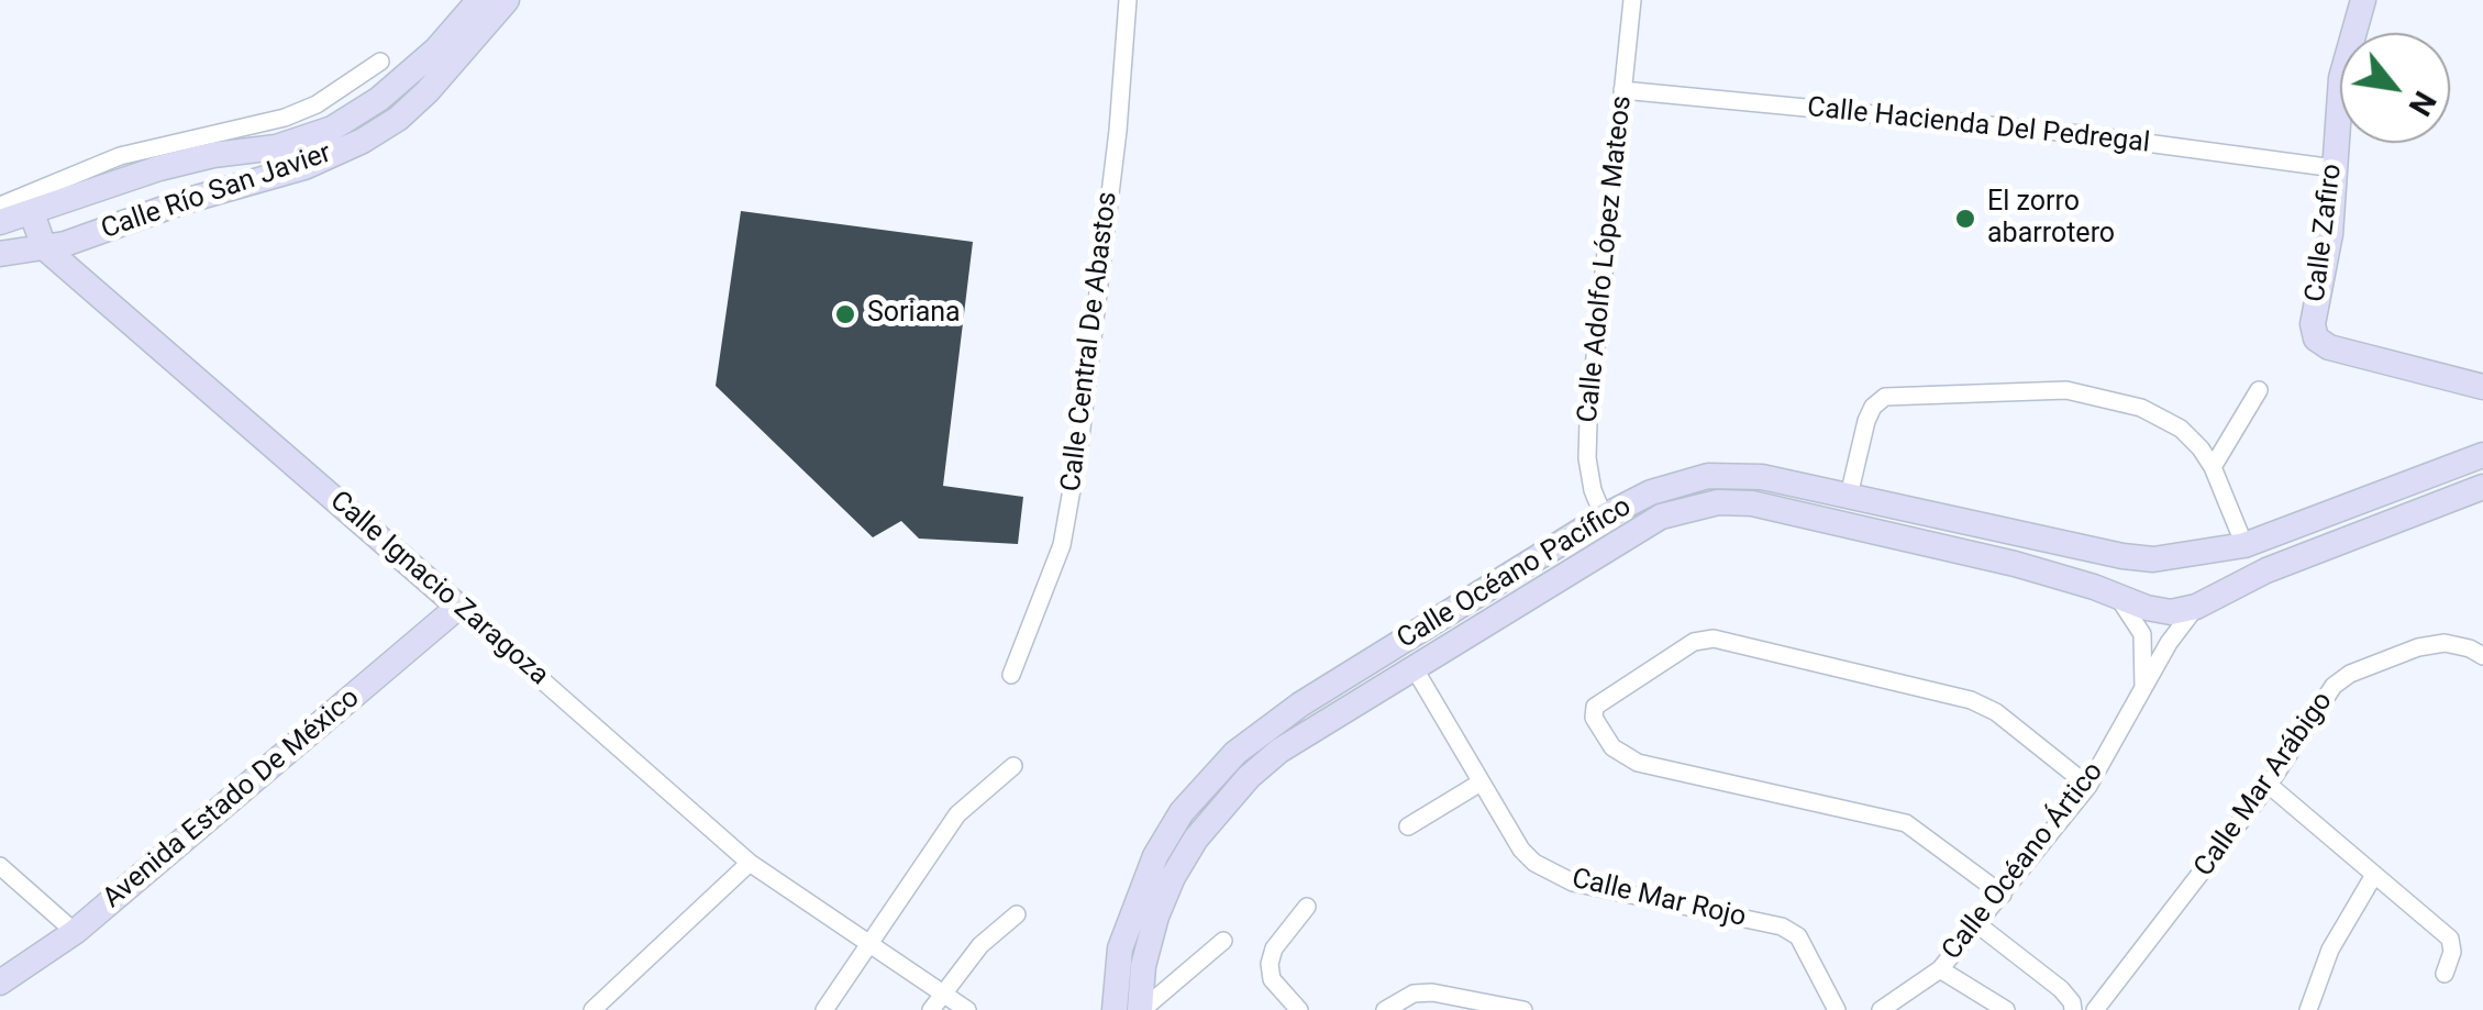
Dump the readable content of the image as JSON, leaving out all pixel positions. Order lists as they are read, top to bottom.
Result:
{
  "streets": {
    "street": [
      "Calle Hacienda Del Pedregal",
      "Calle Río San Javier",
      "Calle Zafiro",
      "Calle Adolfo López Mateos",
      "Calle Central De Abastos",
      "Calle Océano Pacífico",
      "Calle Ignacio Zaragoza",
      "Calle Mar Arábigo",
      "Avenida Estado De México",
      "Calle Océano Ártico",
      "Calle Mar Rojo"
    ]
  },
  "crossings": [
    ["Calle Hacienda Del Pedregal", "Calle Zafiro"],
    ["Calle Hacienda Del Pedregal", "Calle Adolfo López Mateos"],
    ["Calle Río San Javier", "Calle Ignacio Zaragoza"],
    ["Calle Adolfo López Mateos", "Calle Océano Pacífico"],
    ["Calle Océano Pacífico", "Calle Océano Ártico"],
    ["Calle Océano Pacífico", "Calle Mar Rojo"],
    ["Calle Ignacio Zaragoza", "Avenida Estado De México"]
  ],
  "places": ["El zorro abarrotero", "Soriana"],
  "north": "bottom right"
}
